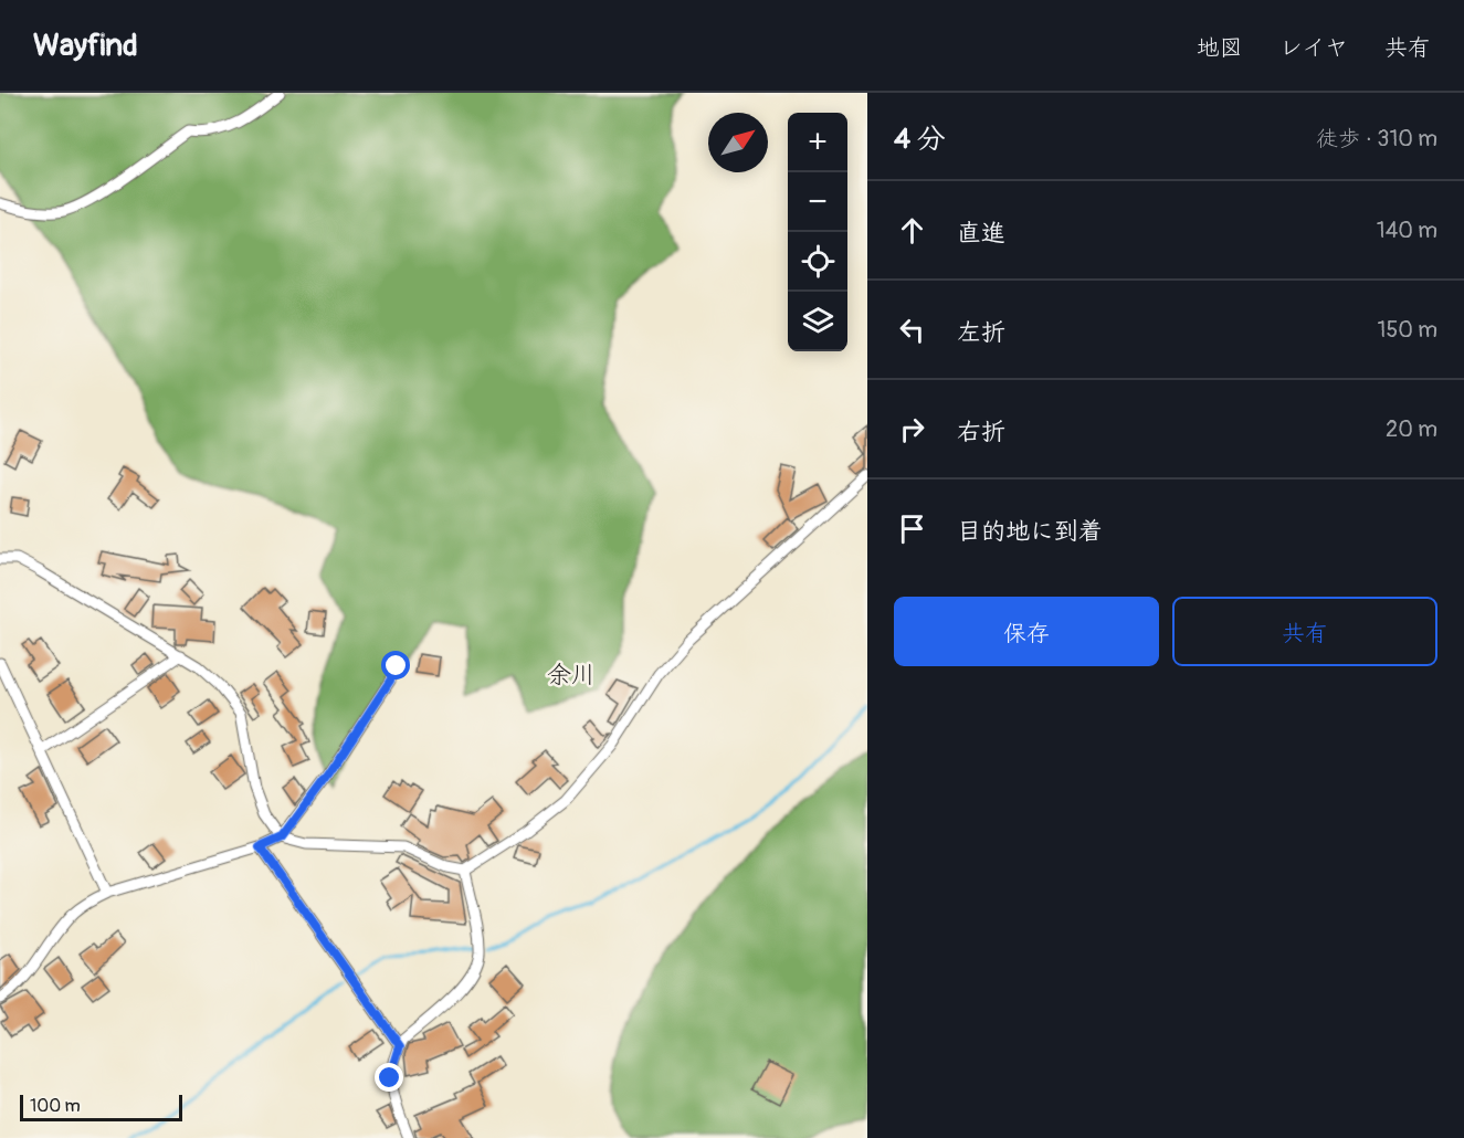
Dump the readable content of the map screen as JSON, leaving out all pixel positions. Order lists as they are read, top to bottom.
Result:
{
  "districts": ["余川"],
  "scale_bar": "100 m",
  "north": "top right",
  "page": {
    "header": "Wayfind",
    "nav": ["地図", "レイヤ", "共有"],
    "heading": ["4 分", "徒歩 · 310 m"],
    "map_buttons": ["+", "−"],
    "list": [
      ["直進", "140 m"],
      ["左折", "150 m"],
      ["右折", "20 m"],
      "目的地に到着"
    ],
    "buttons": ["保存", "共有"],
    "scale": "100 m"
  }
}
